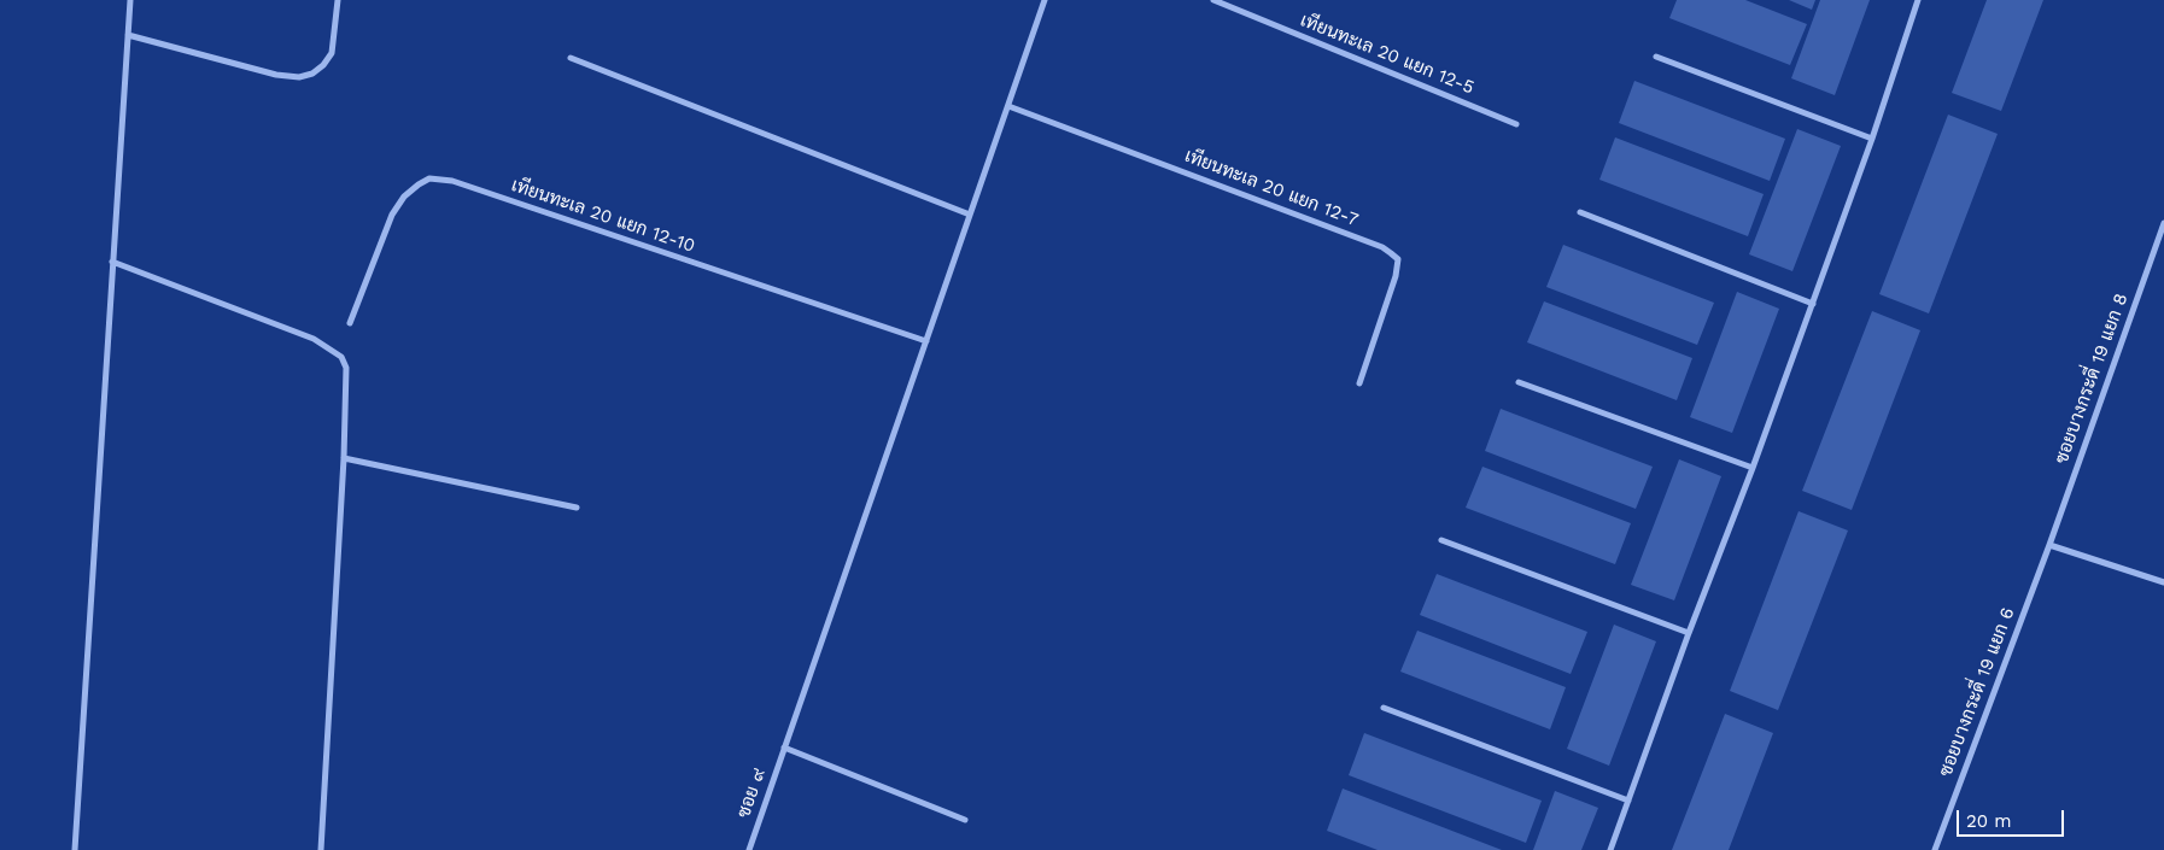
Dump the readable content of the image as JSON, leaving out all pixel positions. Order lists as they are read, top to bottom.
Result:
{
  "streets": {
    "street": [
      "เทียนทะเล 20 แยก 12-5",
      "เทียนทะเล 20 แยก 12-7",
      "เทียนทะเล 20 แยก 12-10",
      "ซอยบางกระดี่ 19 แยก 8",
      "ซอยบางกระดี่ 19 แยก 6",
      "ซอย ๙"
    ]
  },
  "crossings": [
    ["เทียนทะเล 20 แยก 12-7", "ซอย ๙"],
    ["เทียนทะเล 20 แยก 12-10", "ซอย ๙"],
    ["ซอยบางกระดี่ 19 แยก 8", "ซอยบางกระดี่ 19 แยก 6"]
  ],
  "scale_bar": "20 m"
}
